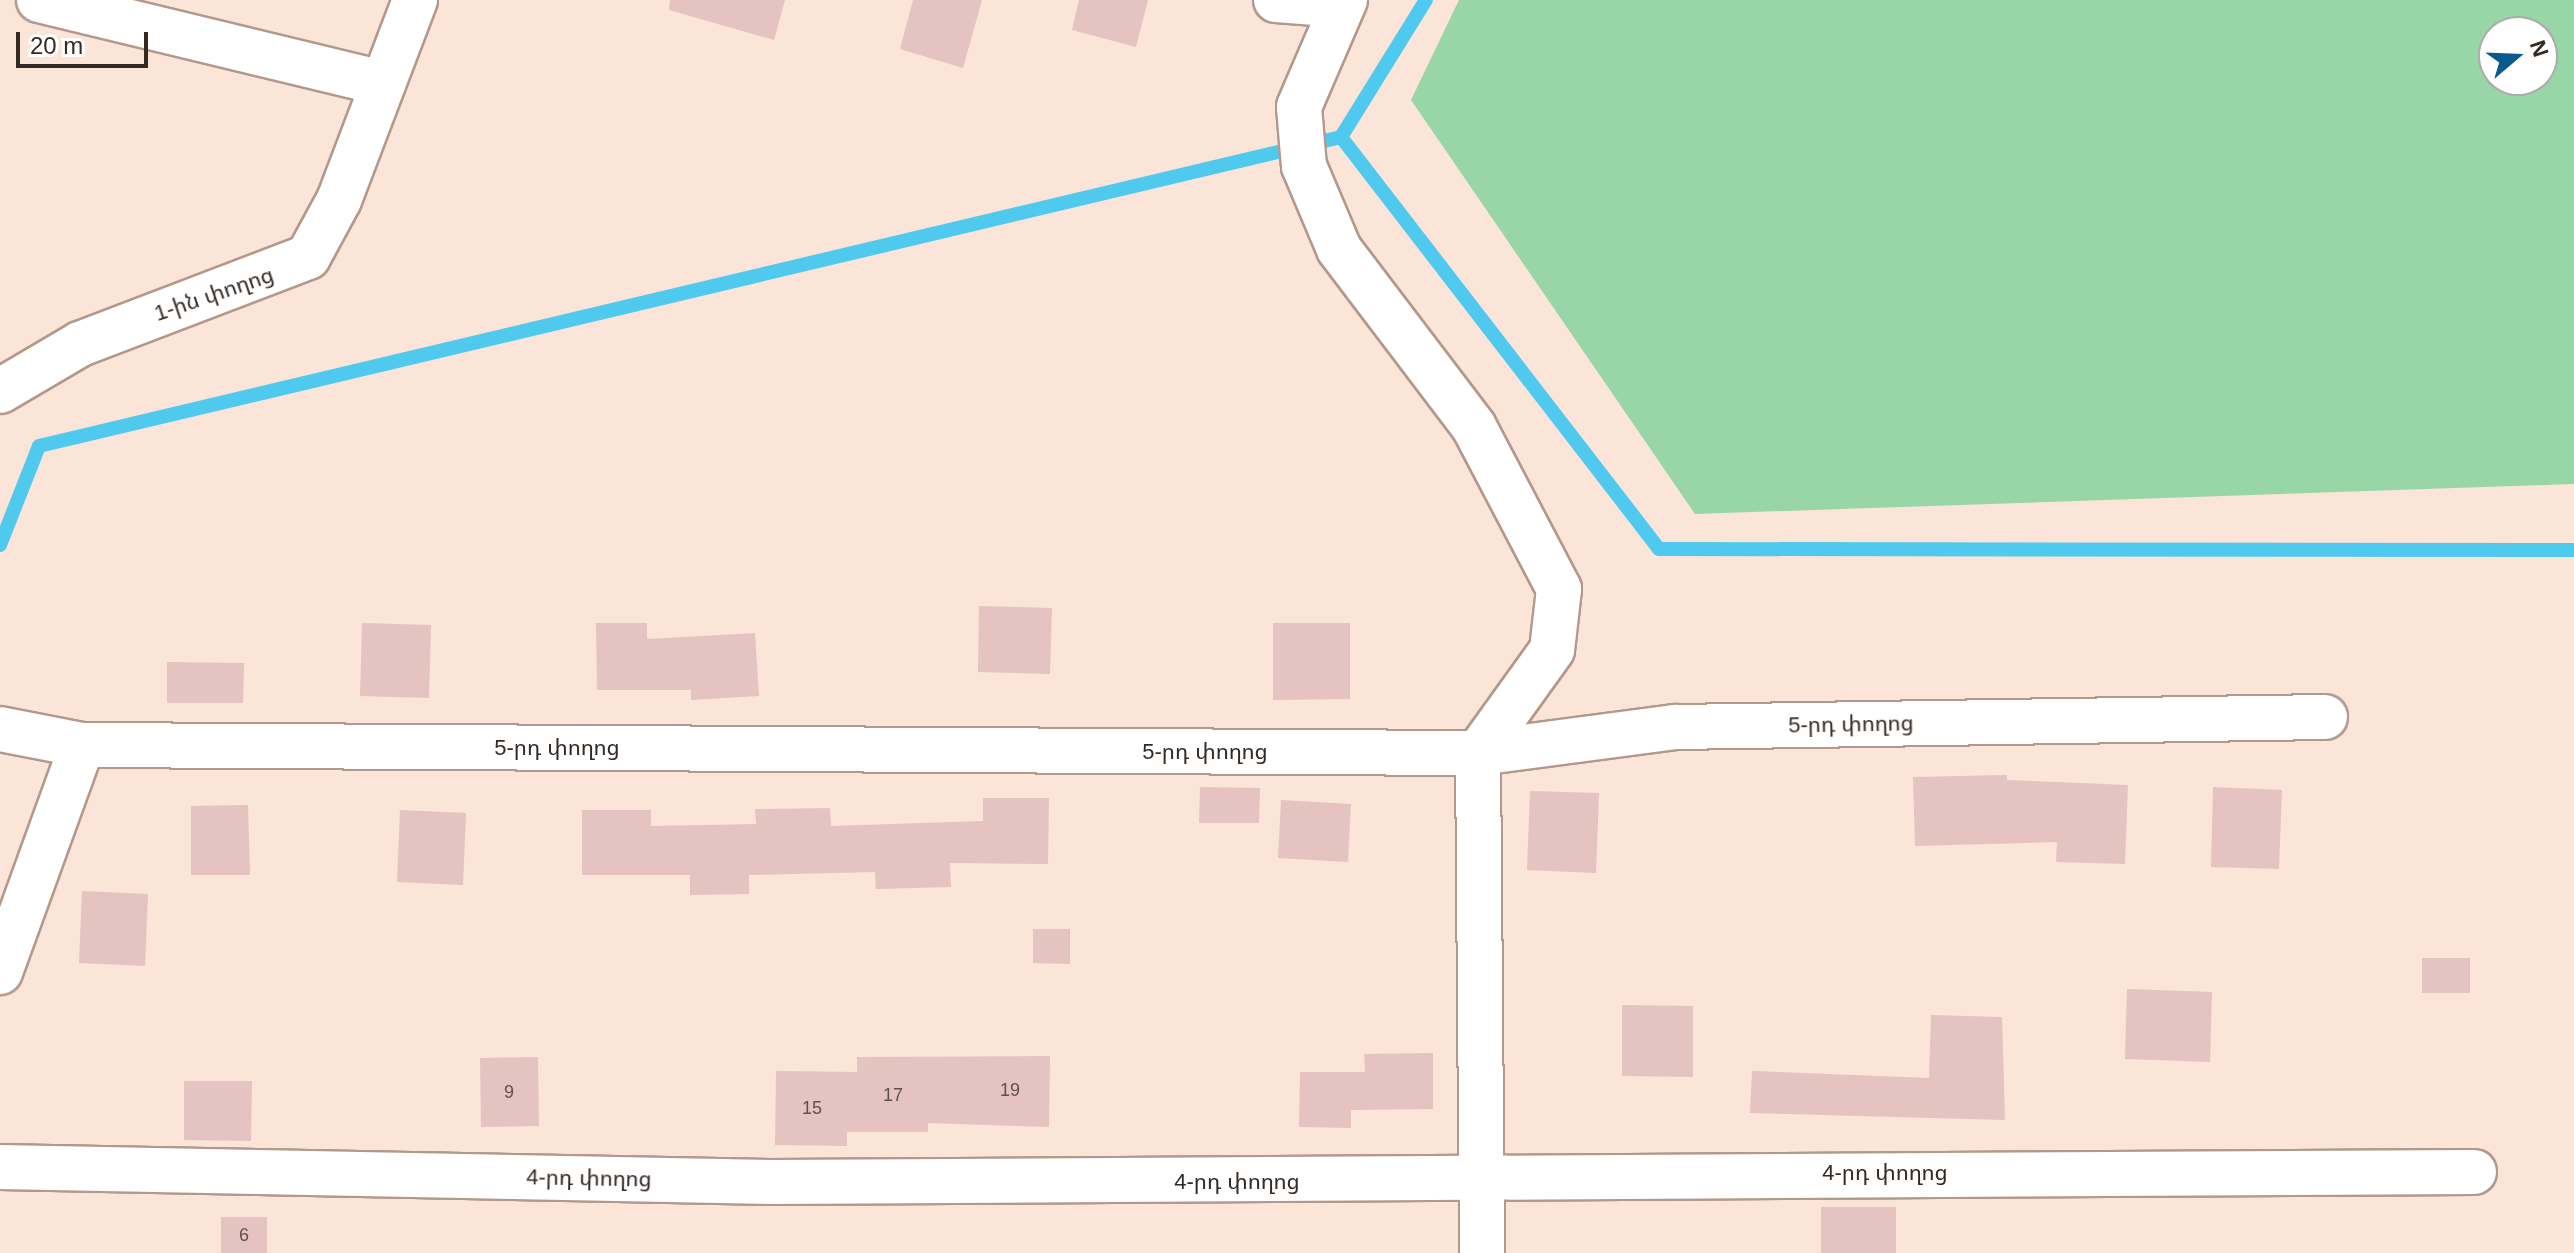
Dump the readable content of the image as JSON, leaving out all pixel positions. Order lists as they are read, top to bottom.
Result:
{
  "streets": {
    "street": ["1-ին փողոց", "5-րդ փողոց", "4-րդ փողոց"]
  },
  "house_numbers": [
    "19",
    "9",
    "17",
    "15",
    "6"
  ],
  "scale_bar": "20 m",
  "north": "right"
}
